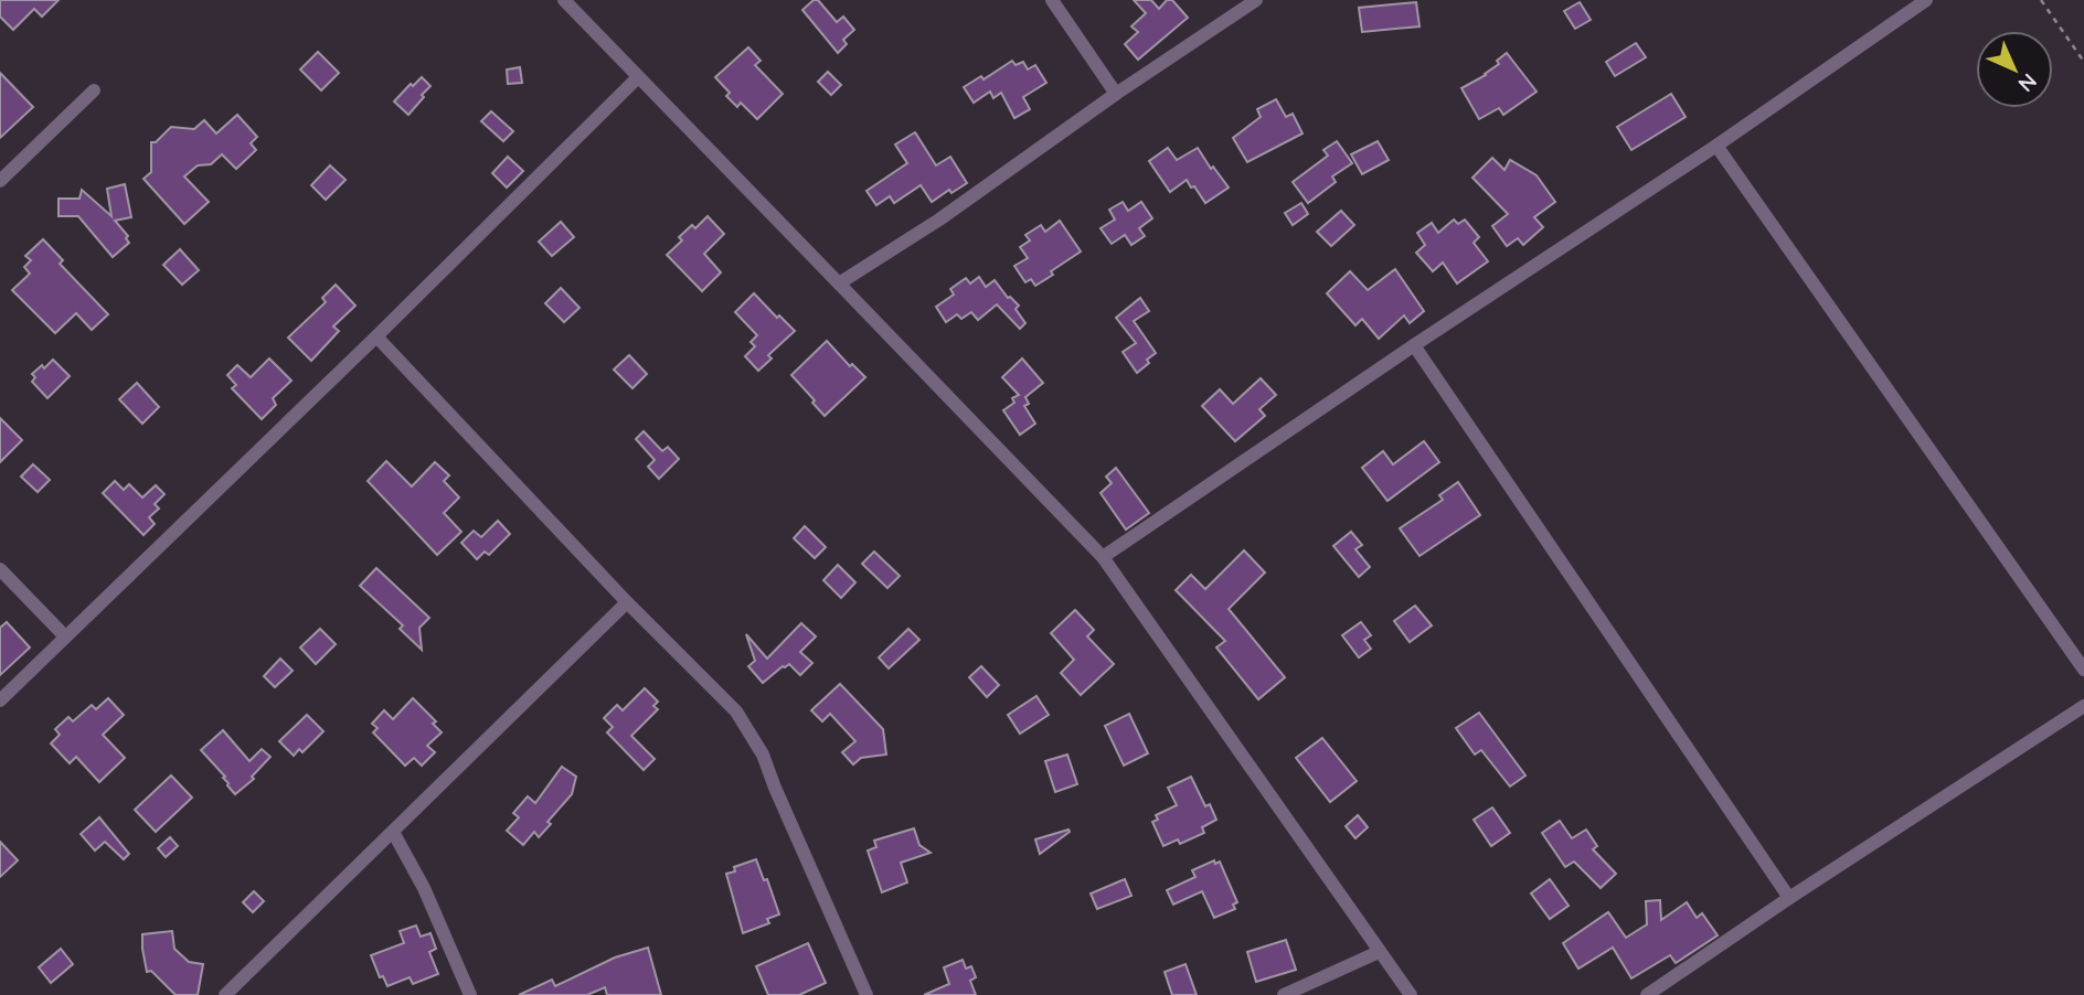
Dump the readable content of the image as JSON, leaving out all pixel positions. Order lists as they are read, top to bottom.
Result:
{
  "north": "bottom right"
}
